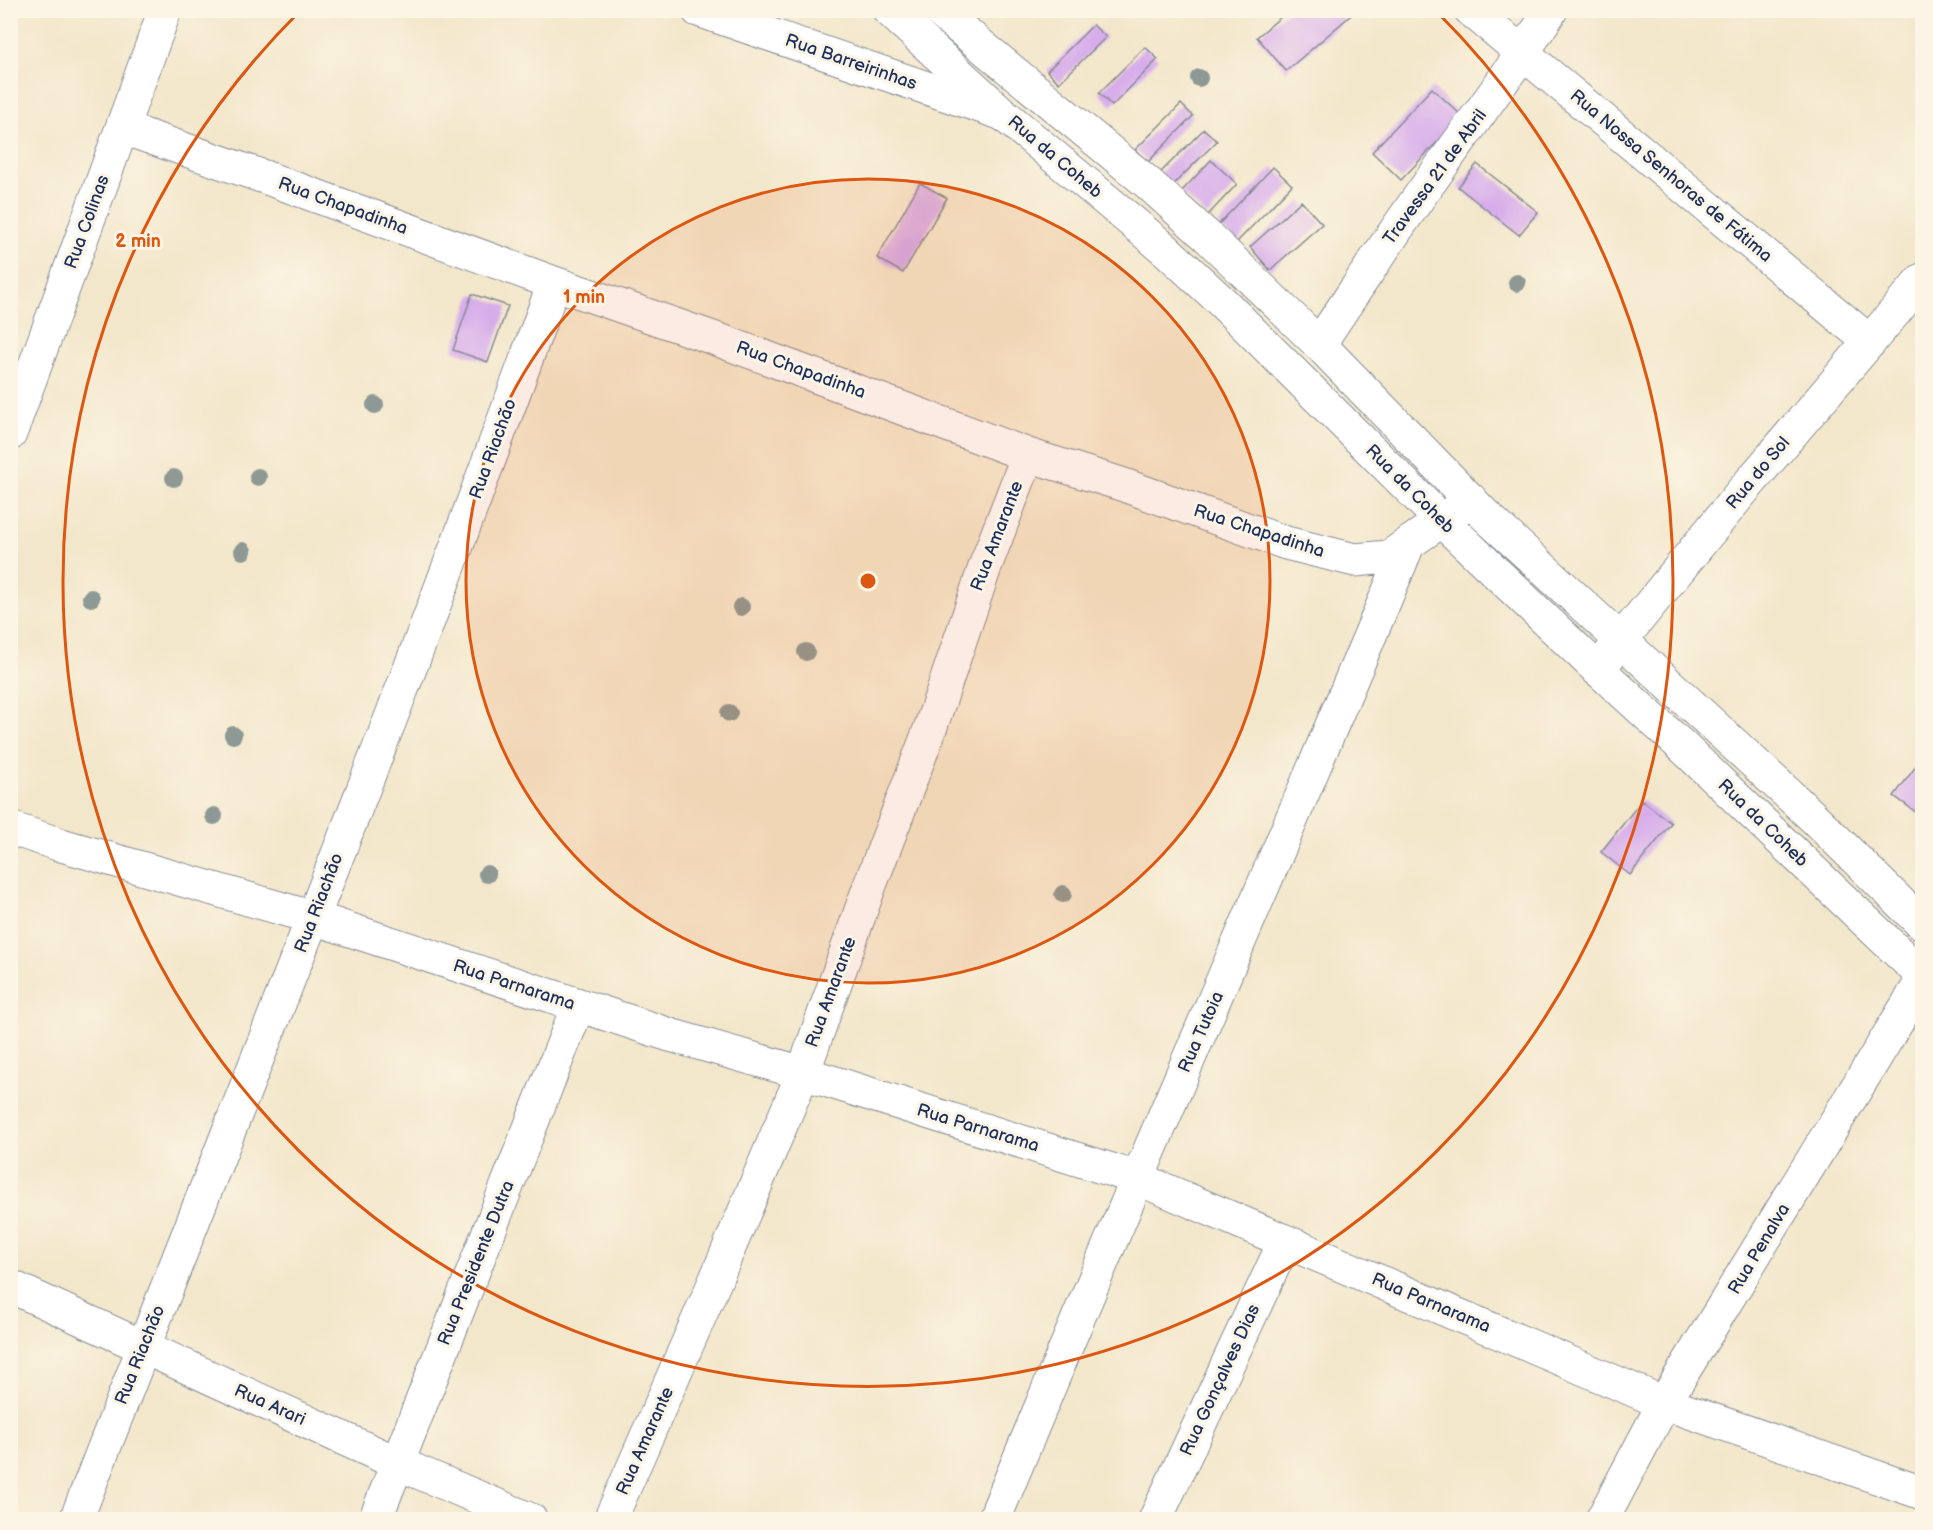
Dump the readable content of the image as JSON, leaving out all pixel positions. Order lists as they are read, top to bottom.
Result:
{
  "streets": {
    "street": [
      "Rua Barreirinhas",
      "Rua da Coheb",
      "Rua Nossa Senhoras de Fátima",
      "Travessa 21 de Abril",
      "Rua Chapadinha",
      "Rua Colinas",
      "Rua Riachão",
      "Rua do Sol",
      "Rua Amarante",
      "Rua Parnarama",
      "Rua Tutoia",
      "Rua Penalva",
      "Rua Presidente Dutra",
      "Rua Gonçalves Dias",
      "Rua Arari"
    ]
  },
  "crossings": [
    ["Rua Barreirinhas", "Rua da Coheb"],
    ["Rua da Coheb", "Travessa 21 de Abril"],
    ["Rua da Coheb", "Rua Chapadinha"],
    ["Rua da Coheb", "Rua do Sol"],
    ["Rua Nossa Senhoras de Fátima", "Travessa 21 de Abril"],
    ["Rua Nossa Senhoras de Fátima", "Rua do Sol"],
    ["Rua Chapadinha", "Rua Colinas"],
    ["Rua Chapadinha", "Rua Riachão"],
    ["Rua Chapadinha", "Rua Amarante"],
    ["Rua Chapadinha", "Rua Tutoia"],
    ["Rua Riachão", "Rua Parnarama"],
    ["Rua Riachão", "Rua Arari"],
    ["Rua Amarante", "Rua Parnarama"],
    ["Rua Parnarama", "Rua Tutoia"],
    ["Rua Parnarama", "Rua Penalva"],
    ["Rua Parnarama", "Rua Presidente Dutra"],
    ["Rua Parnarama", "Rua Gonçalves Dias"],
    ["Rua Presidente Dutra", "Rua Arari"]
  ],
  "rings": ["2 min", "1 min"]
}
